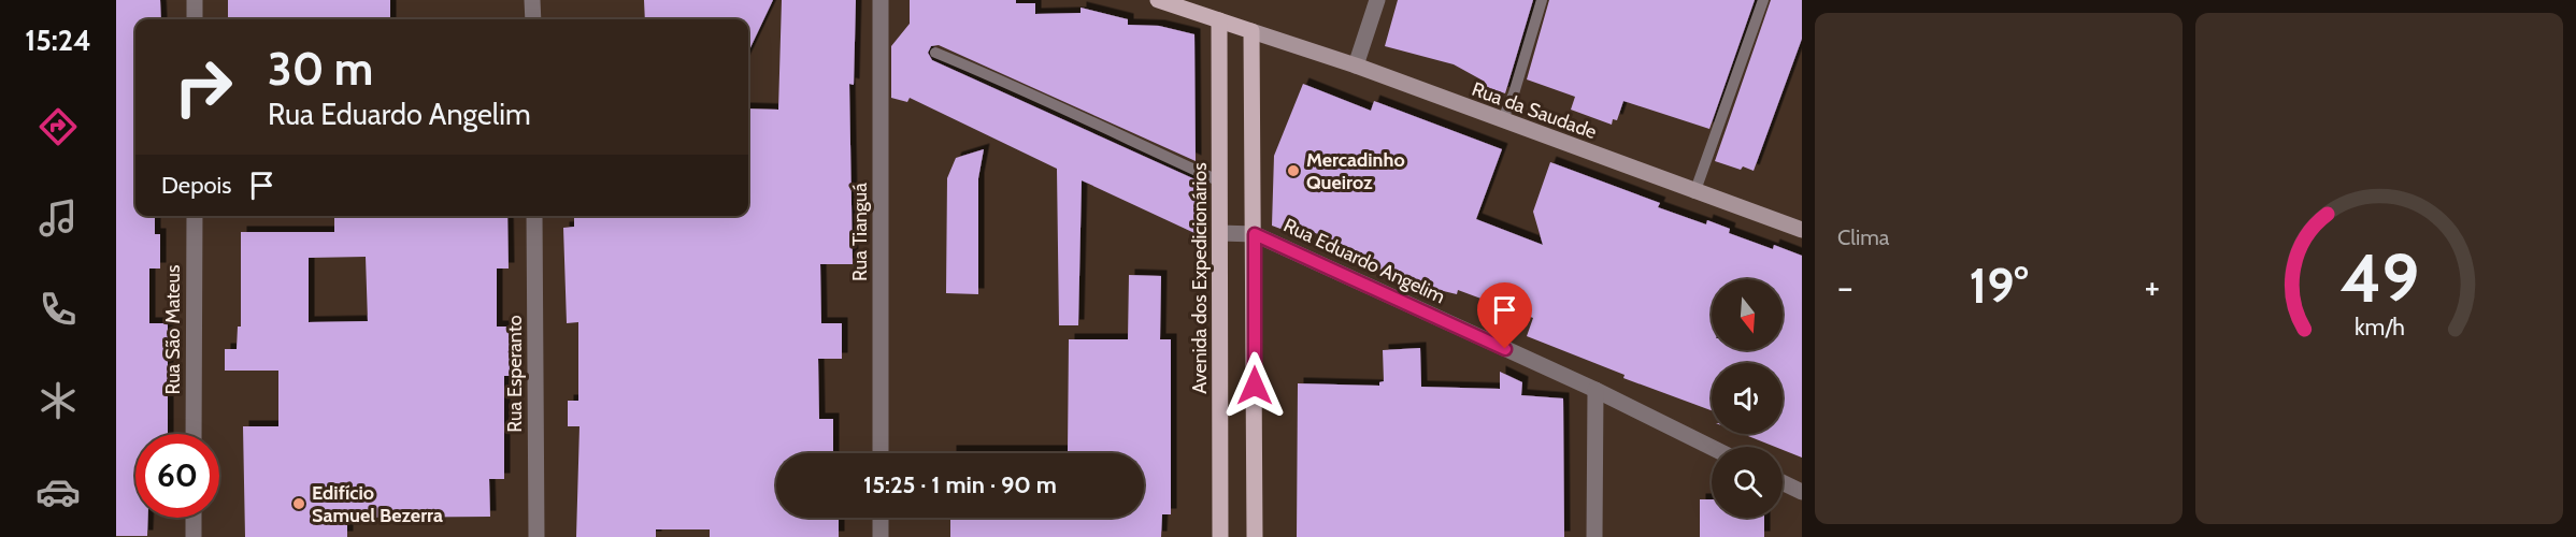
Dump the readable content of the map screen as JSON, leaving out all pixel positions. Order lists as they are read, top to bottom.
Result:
{
  "streets": {
    "main road": ["Rua da Saudade", "Avenida dos Expedicionários"],
    "street": [
      "Rua Tianguá",
      "Rua Eduardo Angelim",
      "Rua São Mateus",
      "Rua Esperanto"
    ]
  },
  "crossings": [
    ["Rua Eduardo Angelim", "Avenida dos Expedicionários"]
  ],
  "places": ["Mercadinho Queiroz", "Edifício Samuel Bezerra"],
  "north": "bottom",
  "page": {
    "tabs": "15:24",
    "tile": "Clima",
    "turn": ["30 m", "Rua Eduardo Angelim"],
    "then": "Depois",
    "heat": ["−", "19°", "+"],
    "limit": "60",
    "trip": "15:25 · 1 min · 90 m",
    "gauge": ["49", "km/h"]
  }
}
